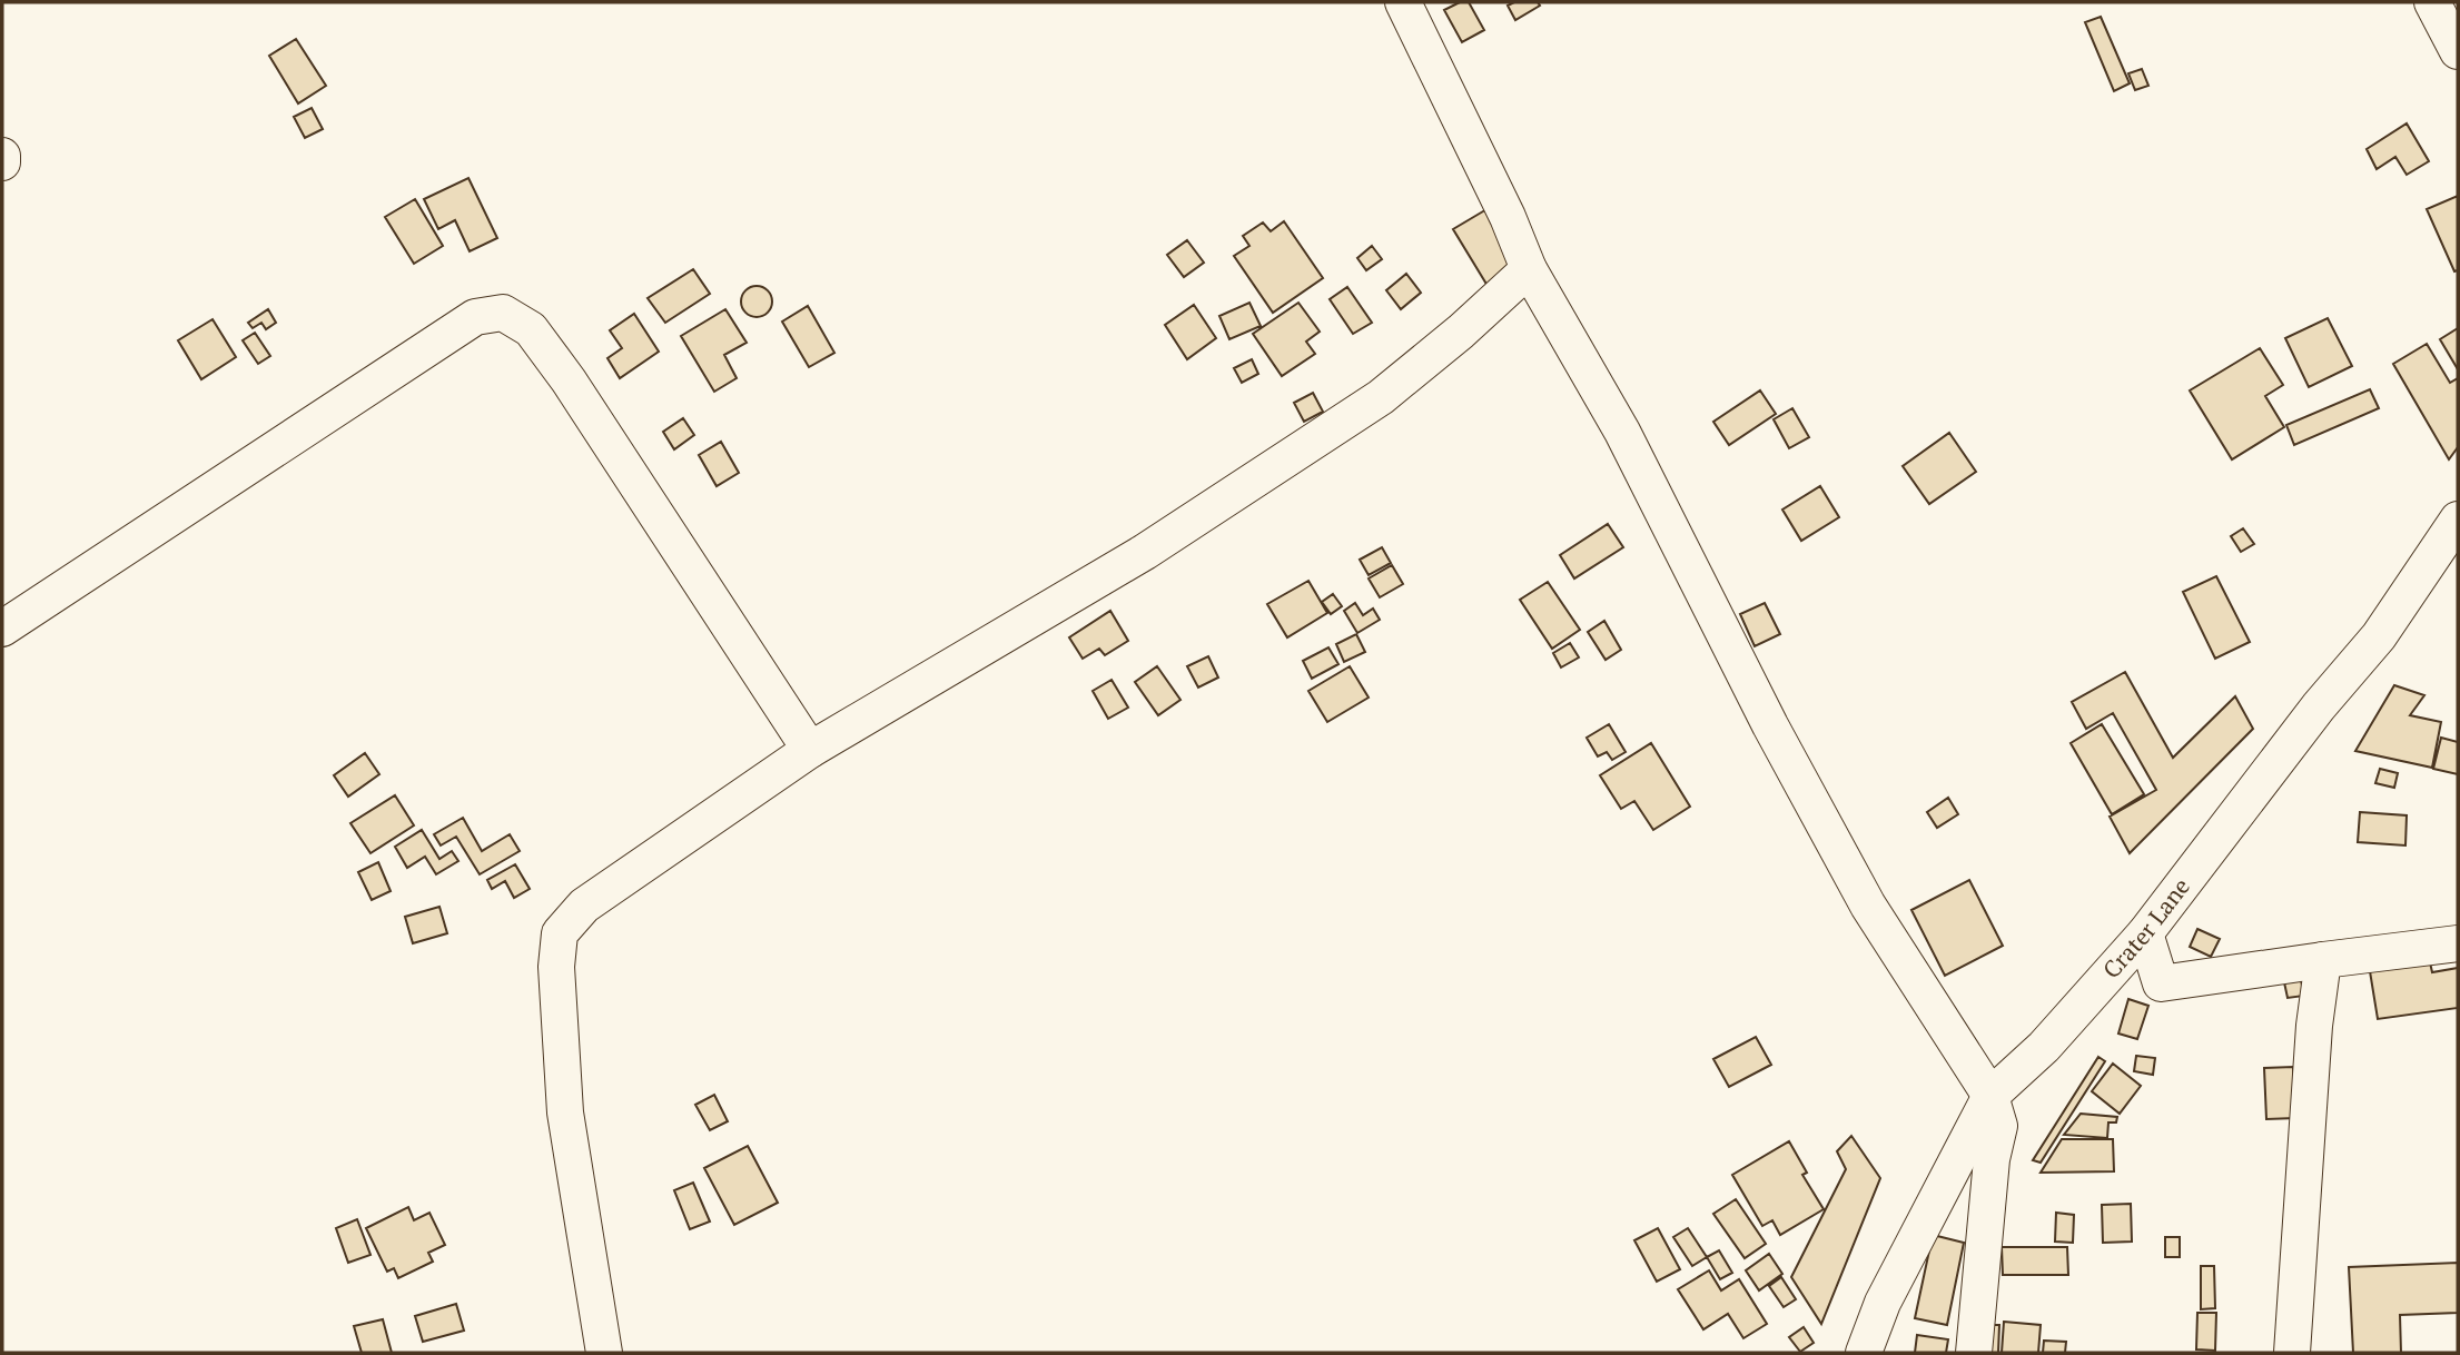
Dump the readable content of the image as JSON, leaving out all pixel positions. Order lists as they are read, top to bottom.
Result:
{
  "streets": {
    "street": ["Crater Lane"]
  }
}
